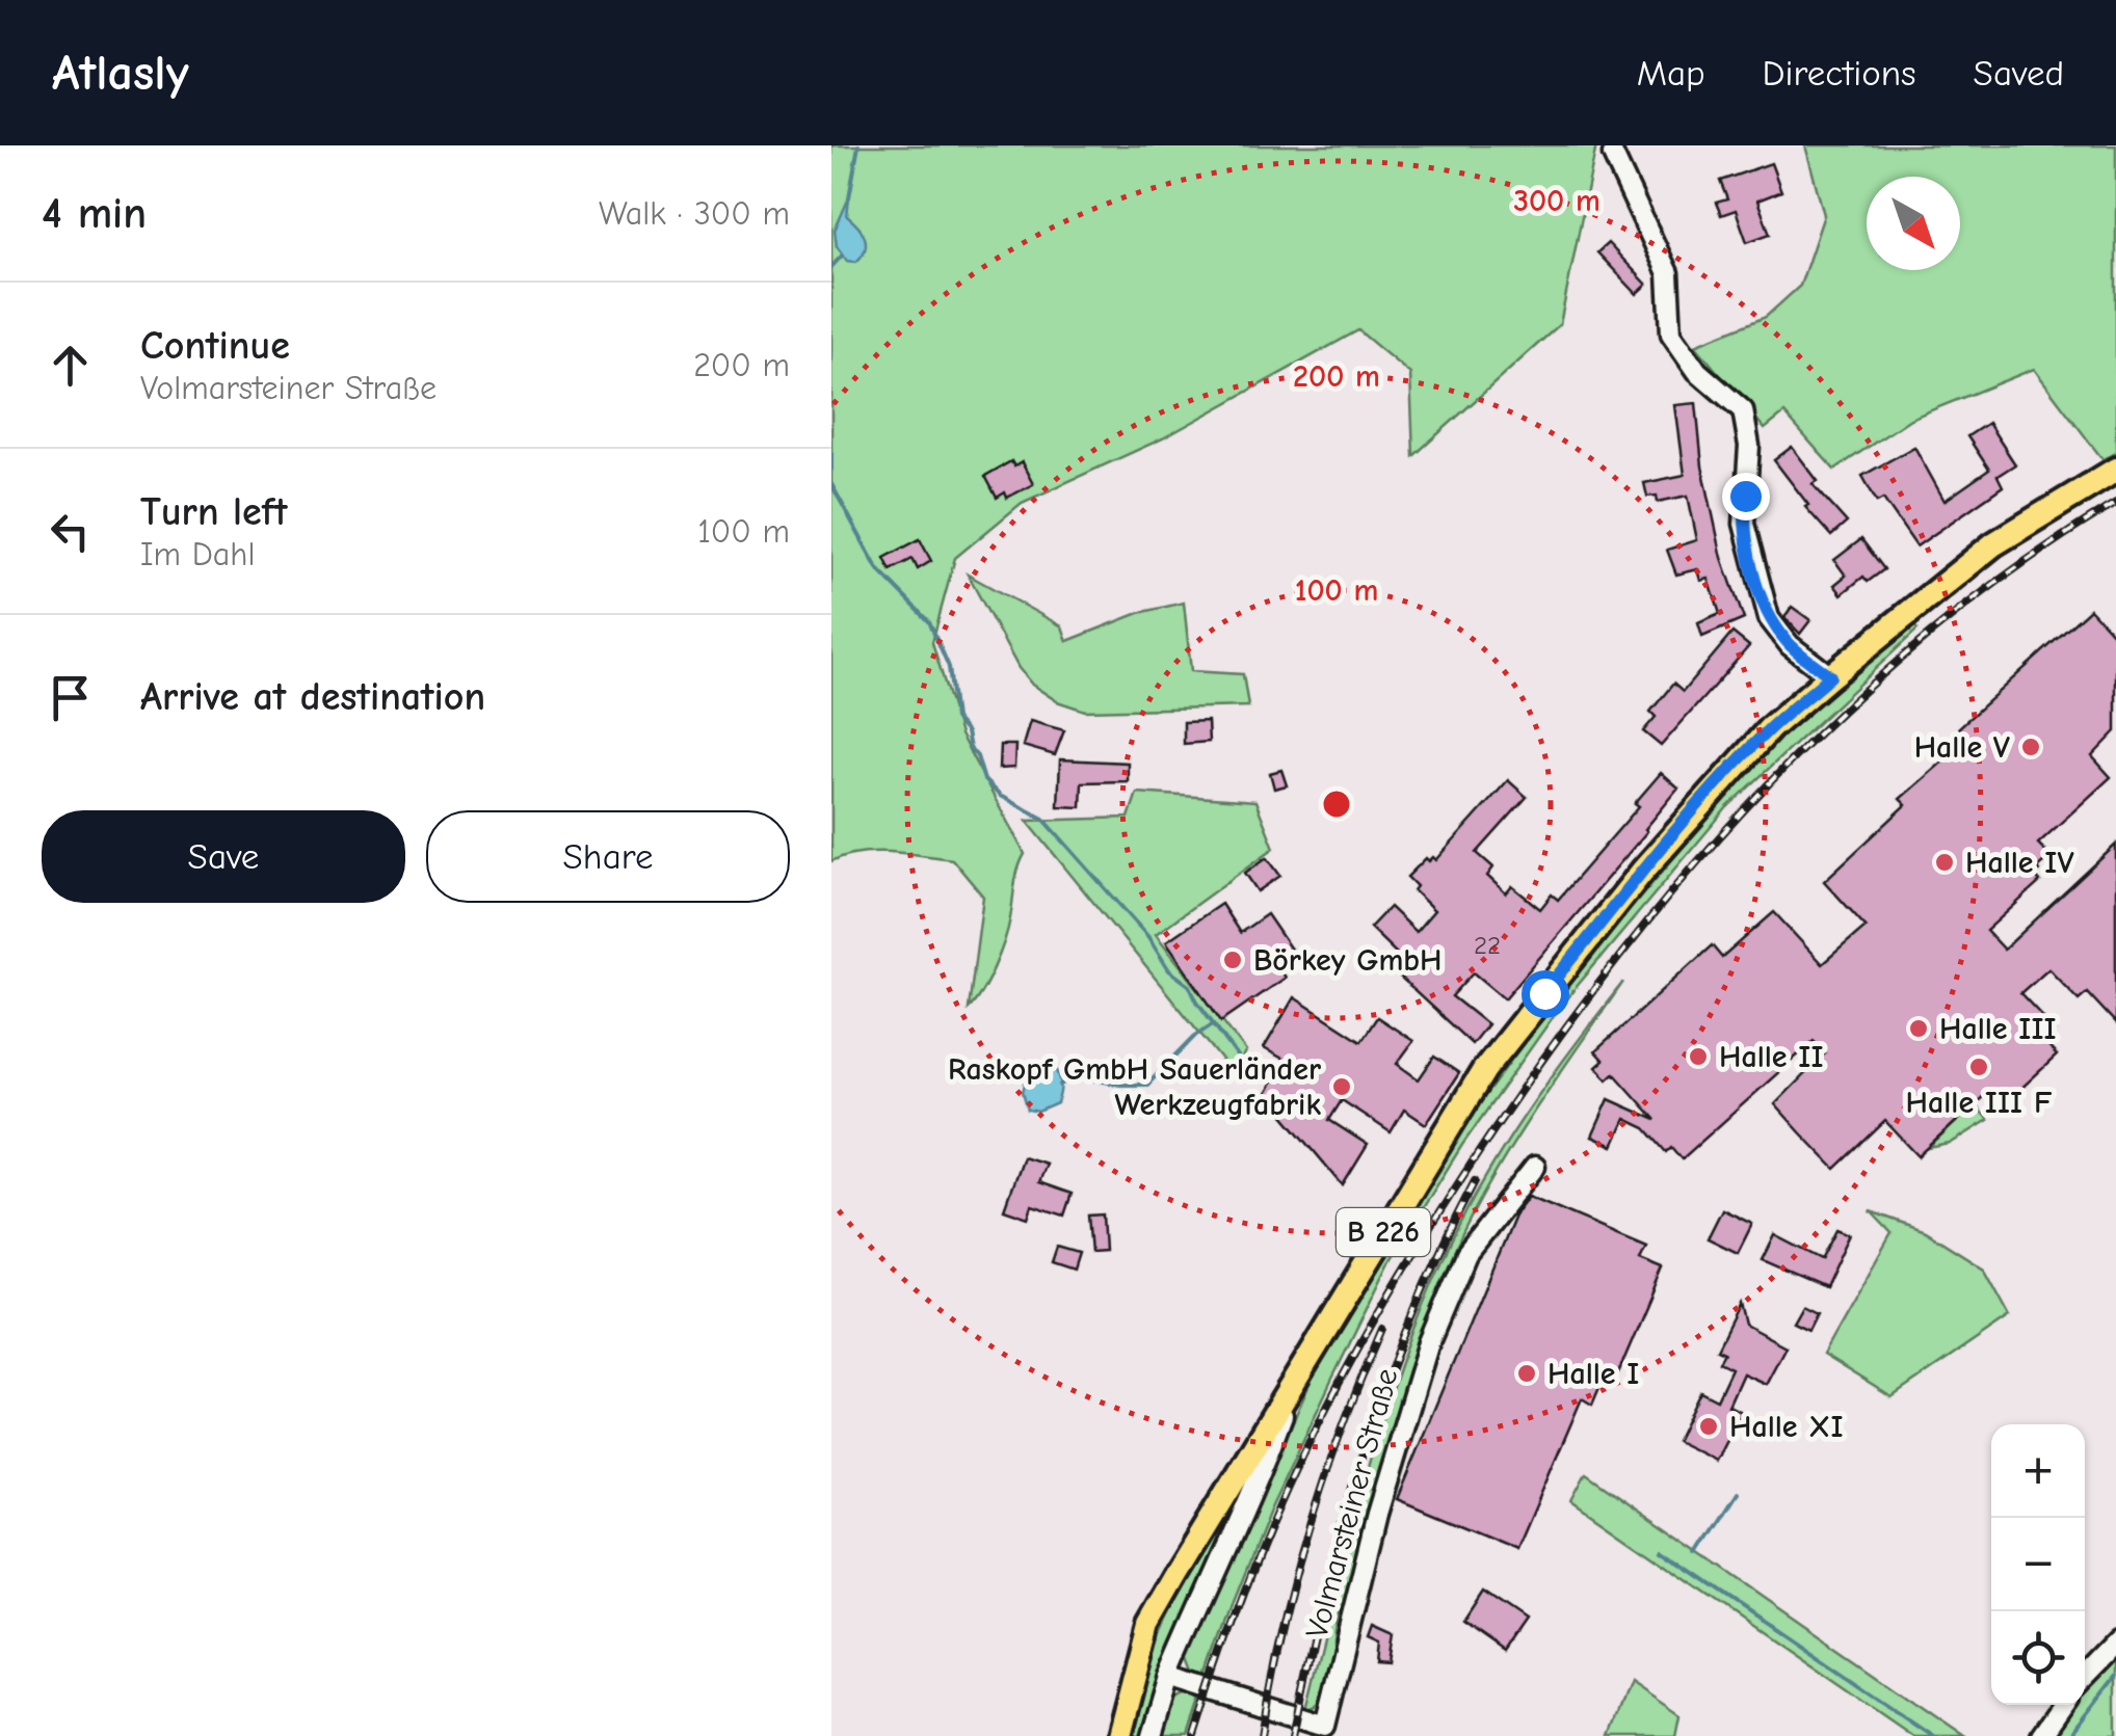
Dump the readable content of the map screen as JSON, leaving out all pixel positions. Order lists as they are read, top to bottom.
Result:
{
  "streets": {
    "main road": ["B 226"],
    "street": ["Volmarsteiner Straße"]
  },
  "places": [
    "Halle V",
    "Halle IV",
    "Börkey GmbH",
    "Halle III",
    "Halle II",
    "Halle III F",
    "Raskopf GmbH Sauerländer Werkzeugfabrik",
    "Halle I",
    "Halle XI"
  ],
  "house_numbers": ["22"],
  "north": "bottom right",
  "page": {
    "header": "Atlasly",
    "nav": ["Map", "Directions", "Saved"],
    "heading": ["4 min", "Walk · 300 m"],
    "list": [
      ["Continue", "Volmarsteiner Straße", "200 m"],
      ["Turn left", "Im Dahl", "100 m"],
      "Arrive at destination"
    ],
    "buttons": ["Save", "Share"],
    "map_buttons": ["+", "−"]
  },
  "rings": ["300 m", "200 m", "100 m"]
}
